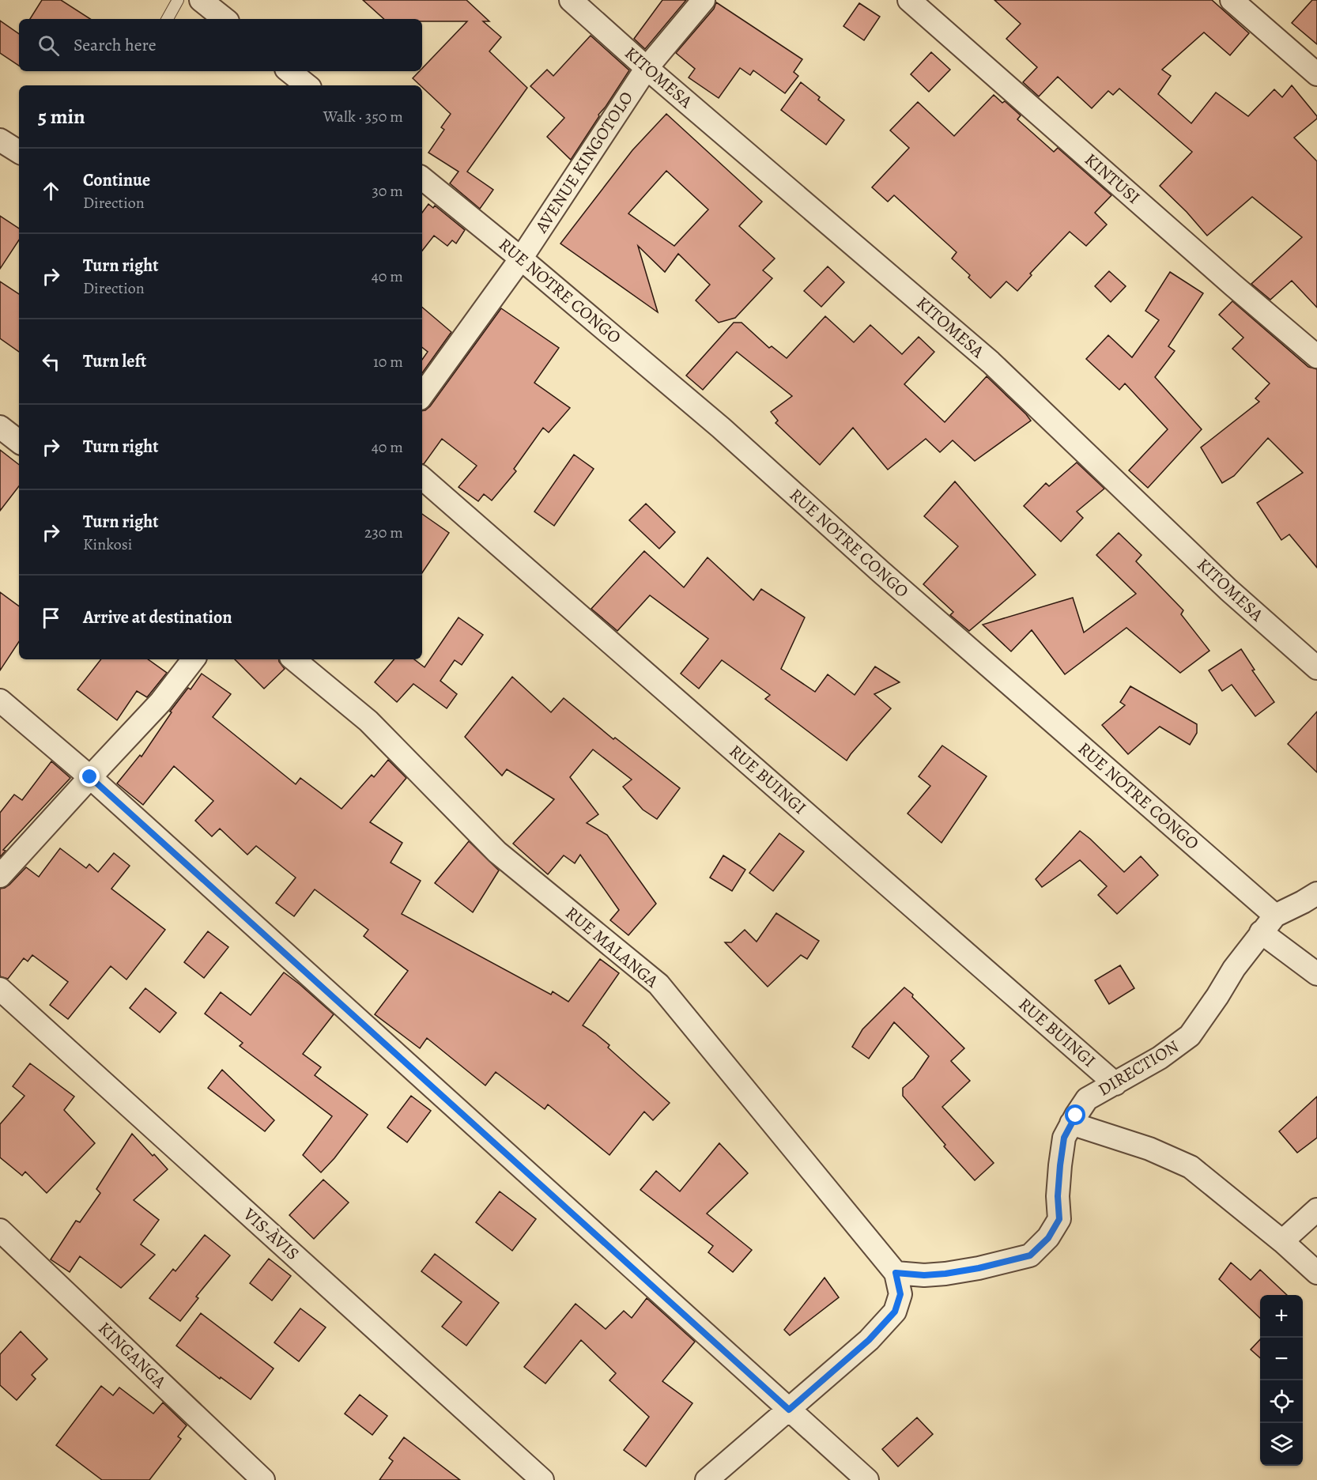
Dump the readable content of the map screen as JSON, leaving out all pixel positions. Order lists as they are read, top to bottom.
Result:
{
  "streets": {
    "street": [
      "KITOMESA",
      "AVENUE KINGOTOLO",
      "KINTUSI",
      "RUE NOTRE CONGO",
      "RUE BUINGI",
      "RUE MALANGA",
      "DIRECTION",
      "VIS-ÀVIS",
      "KINGANGA"
    ]
  },
  "crossings": [
    ["KITOMESA", "AVENUE KINGOTOLO"],
    ["AVENUE KINGOTOLO", "RUE NOTRE CONGO"],
    ["RUE NOTRE CONGO", "DIRECTION"],
    ["RUE BUINGI", "DIRECTION"],
    ["RUE MALANGA", "DIRECTION"]
  ],
  "page": {
    "search": "Search here",
    "heading": ["5 min", "Walk · 350 m"],
    "list": [
      ["Continue", "Direction", "30 m"],
      ["Turn right", "Direction", "40 m"],
      ["Turn left", "10 m"],
      ["Turn right", "40 m"],
      ["Turn right", "Kinkosi", "230 m"],
      "Arrive at destination"
    ],
    "map_buttons": ["+", "−"]
  }
}
